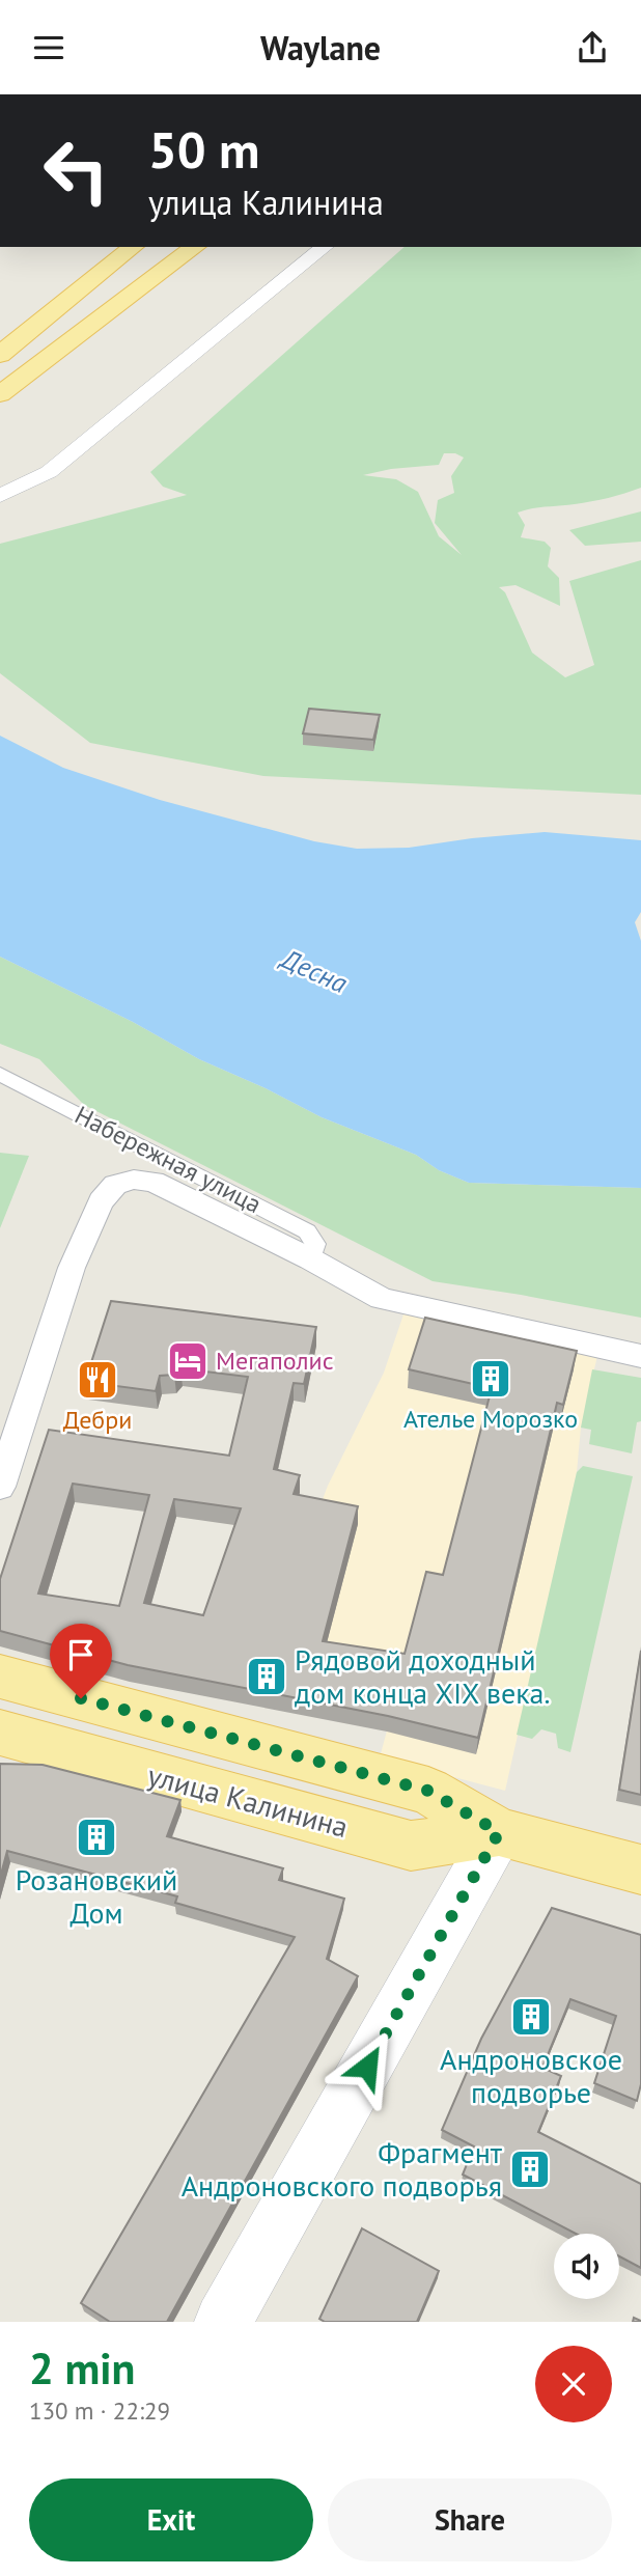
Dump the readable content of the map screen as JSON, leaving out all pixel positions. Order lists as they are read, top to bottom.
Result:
{
  "streets": {
    "main road": ["улица Калинина"],
    "street": ["Набережная улица"]
  },
  "water": ["Десна"],
  "places": {
    "hotel": ["Мегаполис"],
    "building": [
      "Ателье Морозко",
      "Рядовой доходный дом конца XIX века.",
      "Розановский Дом",
      "Андроновское подворье",
      "Фрагмент Андроновского подворья"
    ],
    "restaurant": ["Дебри"]
  },
  "page": {
    "header": "Waylane",
    "turn": ["50 m", "улица Калинина"],
    "heading": ["2 min", "130 m · 22:29"],
    "buttons": ["Exit", "Share"]
  }
}
